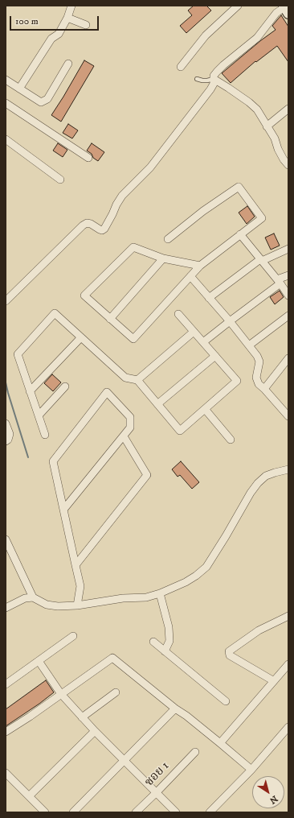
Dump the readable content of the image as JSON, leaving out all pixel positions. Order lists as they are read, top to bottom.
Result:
{
  "streets": {
    "street": ["ซอย 1"]
  },
  "scale_bar": "100 m",
  "north": "bottom right"
}
